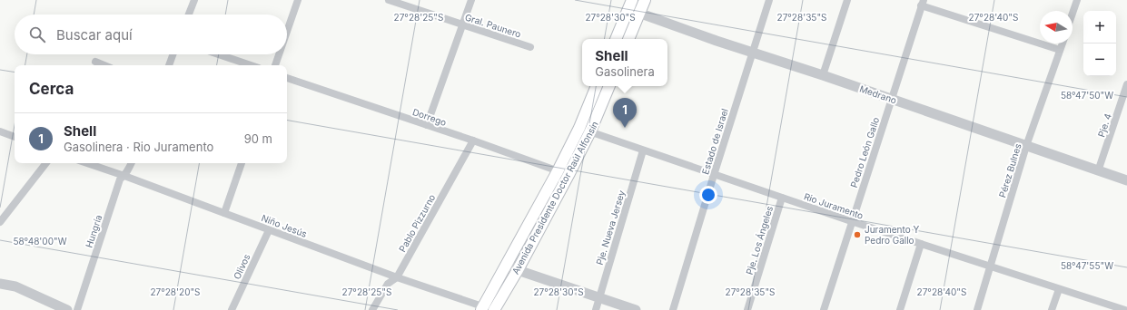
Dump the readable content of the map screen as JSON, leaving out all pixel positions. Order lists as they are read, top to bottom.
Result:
{
  "streets": {
    "main road": ["Avenida Presidente Doctor Raúl Alfonsín"],
    "street": [
      "Gral. Paunero",
      "Medrano",
      "Dorrego",
      "Pje. 4",
      "Estado de Israel",
      "Pedro León Gallo",
      "Pérez Bulnes",
      "Rio Juramento",
      "Pablo Pizzurno",
      "Niño Jesús",
      "Pje. Nueva Jersey",
      "Hungría",
      "Pje. Los Ángeles",
      "Olivos"
    ]
  },
  "crossings": [
    ["Medrano", "Pje. 4"],
    ["Medrano", "Estado de Israel"],
    ["Medrano", "Pedro León Gallo"],
    ["Medrano", "Pérez Bulnes"],
    ["Dorrego", "Avenida Presidente Doctor Raúl Alfonsín"],
    ["Dorrego", "Pablo Pizzurno"],
    ["Estado de Israel", "Rio Juramento"],
    ["Pedro León Gallo", "Rio Juramento"],
    ["Pérez Bulnes", "Rio Juramento"],
    ["Avenida Presidente Doctor Raúl Alfonsín", "Rio Juramento"],
    ["Avenida Presidente Doctor Raúl Alfonsín", "Niño Jesús"],
    ["Rio Juramento", "Pje. Nueva Jersey"],
    ["Rio Juramento", "Pje. Los Ángeles"],
    ["Pablo Pizzurno", "Niño Jesús"],
    ["Niño Jesús", "Hungría"],
    ["Niño Jesús", "Olivos"]
  ],
  "places": ["Juramento Y Pedro Gallo"],
  "north": "left",
  "page": {
    "map_buttons": ["+", "−"],
    "search": "Buscar aquí",
    "popup": ["Shell", "Gasolinera"],
    "heading": "Cerca",
    "pins": "1",
    "list": [
      {
        "mark": "1",
        "name": "Shell",
        "note": "Gasolinera · Rio Juramento",
        "value": "90 m"
      }
    ]
  },
  "coordinates": [
    "27°28'25\"S",
    "27°28'30\"S",
    "27°28'35\"S",
    "27°28'40\"S",
    "58°47'50\"W",
    "58°48'00\"W",
    "58°47'55\"W",
    "27°28'20\"S"
  ]
}
